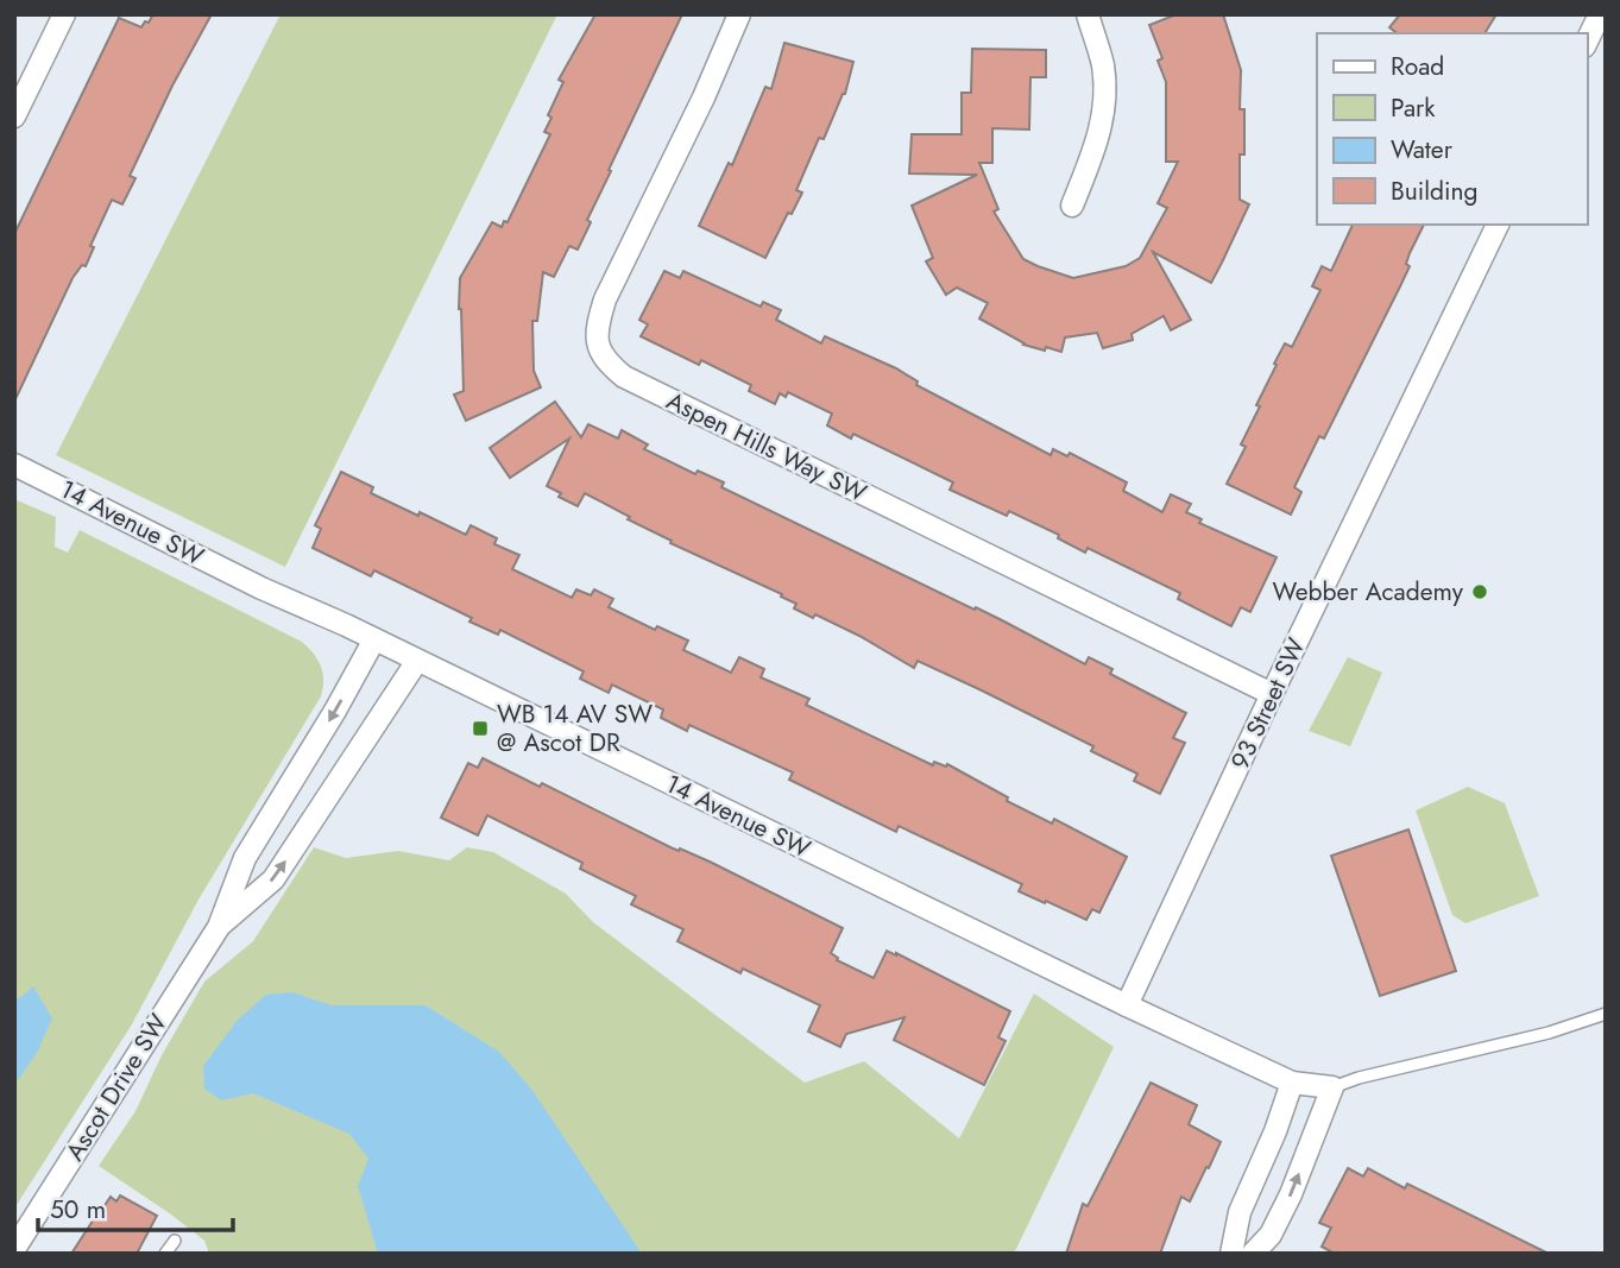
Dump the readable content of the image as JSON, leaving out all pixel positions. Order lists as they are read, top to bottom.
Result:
{
  "streets": {
    "street": [
      "Aspen Hills Way SW",
      "14 Avenue SW",
      "93 Street SW",
      "Ascot Drive SW"
    ]
  },
  "crossings": [
    ["Aspen Hills Way SW", "93 Street SW"],
    ["14 Avenue SW", "93 Street SW"],
    ["14 Avenue SW", "Ascot Drive SW"]
  ],
  "places": {
    "other": ["Webber Academy"],
    "transit": ["WB 14 AV SW @ Ascot DR"]
  },
  "legend": [
    "Road",
    "Park",
    "Water",
    "Building"
  ],
  "scale_bar": "50 m"
}
